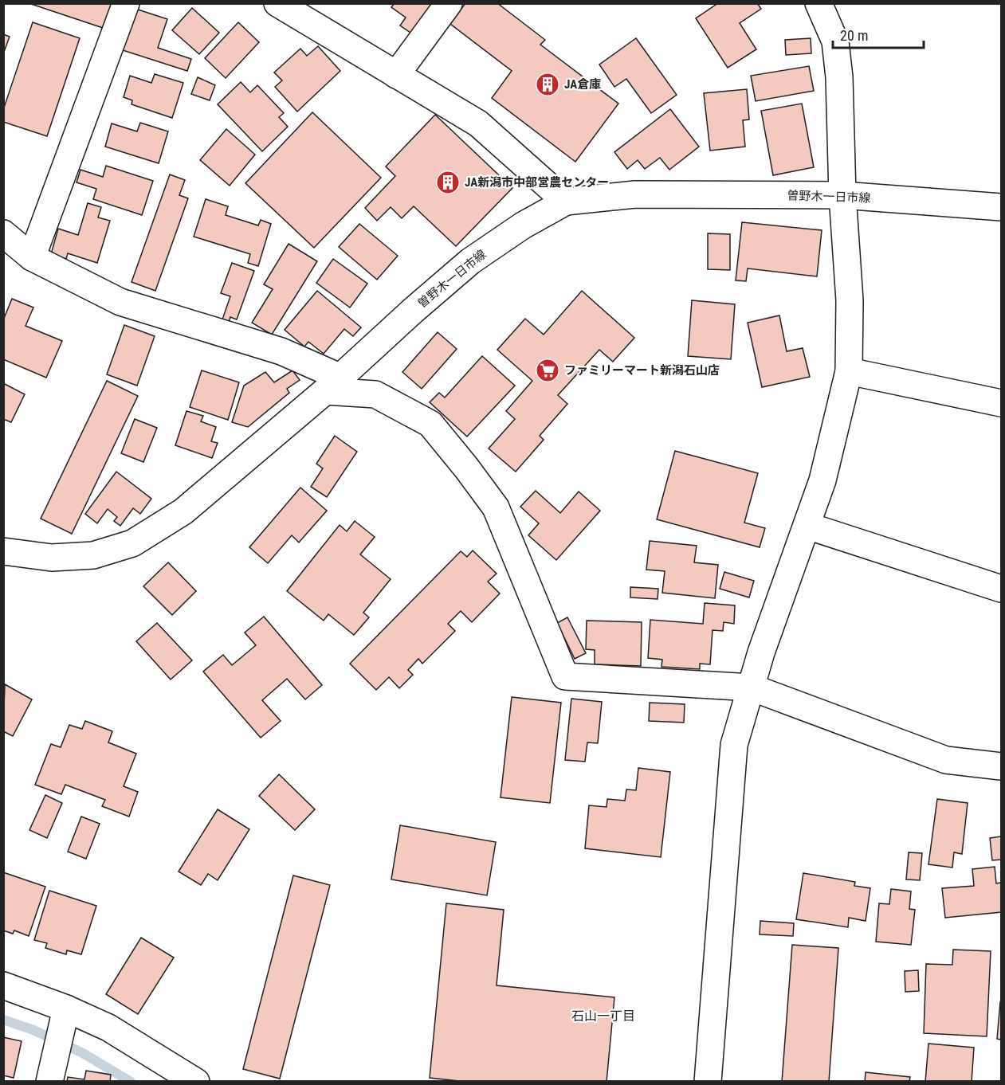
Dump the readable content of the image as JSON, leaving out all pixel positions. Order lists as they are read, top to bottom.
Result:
{
  "streets": {
    "street": ["曽野木一日市線"]
  },
  "districts": ["石山一丁目"],
  "places": {
    "building": ["JA倉庫", "JA新潟市中部営農センター"],
    "supermarket": ["ファミリーマート新潟石山店"]
  },
  "scale_bar": "20 m"
}
